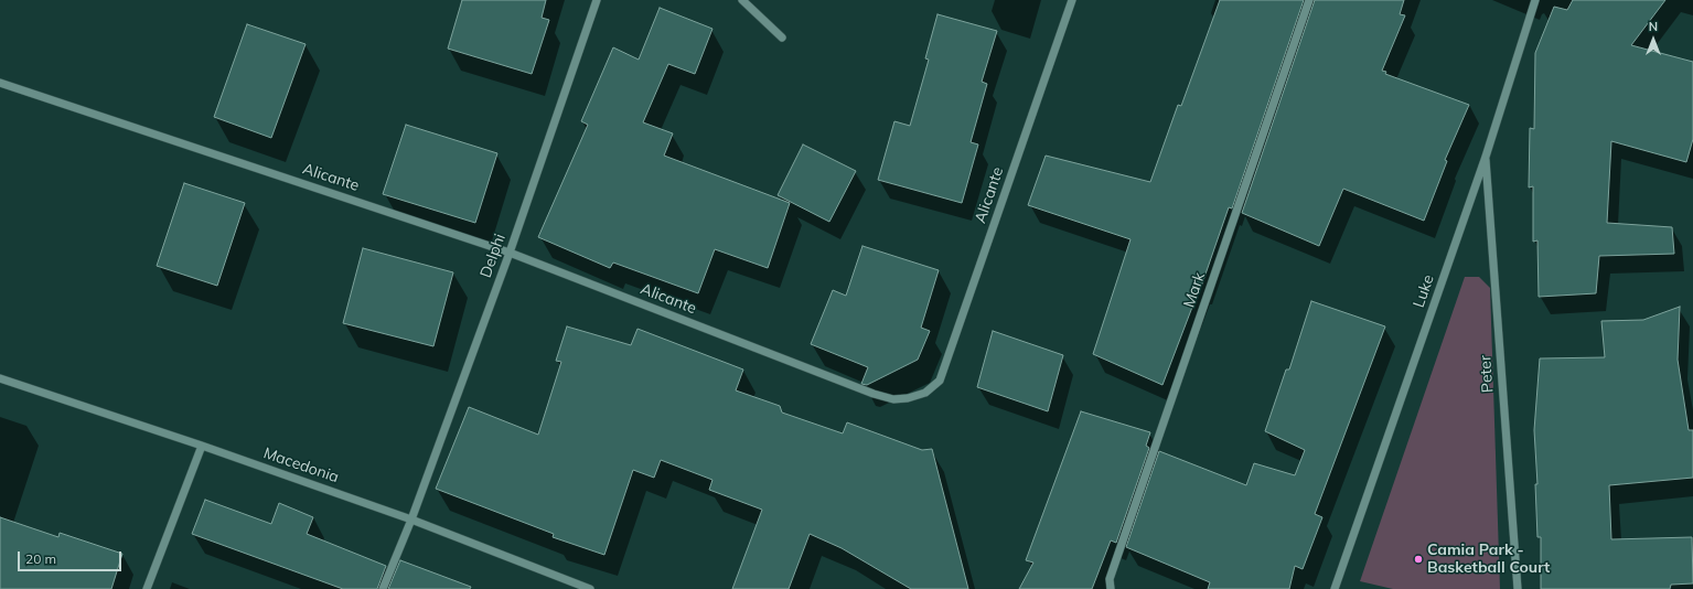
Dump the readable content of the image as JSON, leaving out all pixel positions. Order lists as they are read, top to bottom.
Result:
{
  "streets": {
    "street": [
      "Alicante",
      "Delphi",
      "Mark",
      "Luke",
      "Peter",
      "Macedonia"
    ]
  },
  "crossings": [
    ["Alicante", "Delphi"],
    ["Delphi", "Macedonia"],
    ["Luke", "Peter"]
  ],
  "places": ["Camia Park - Basketball Court"],
  "scale_bar": "20 m",
  "north": "top"
}
